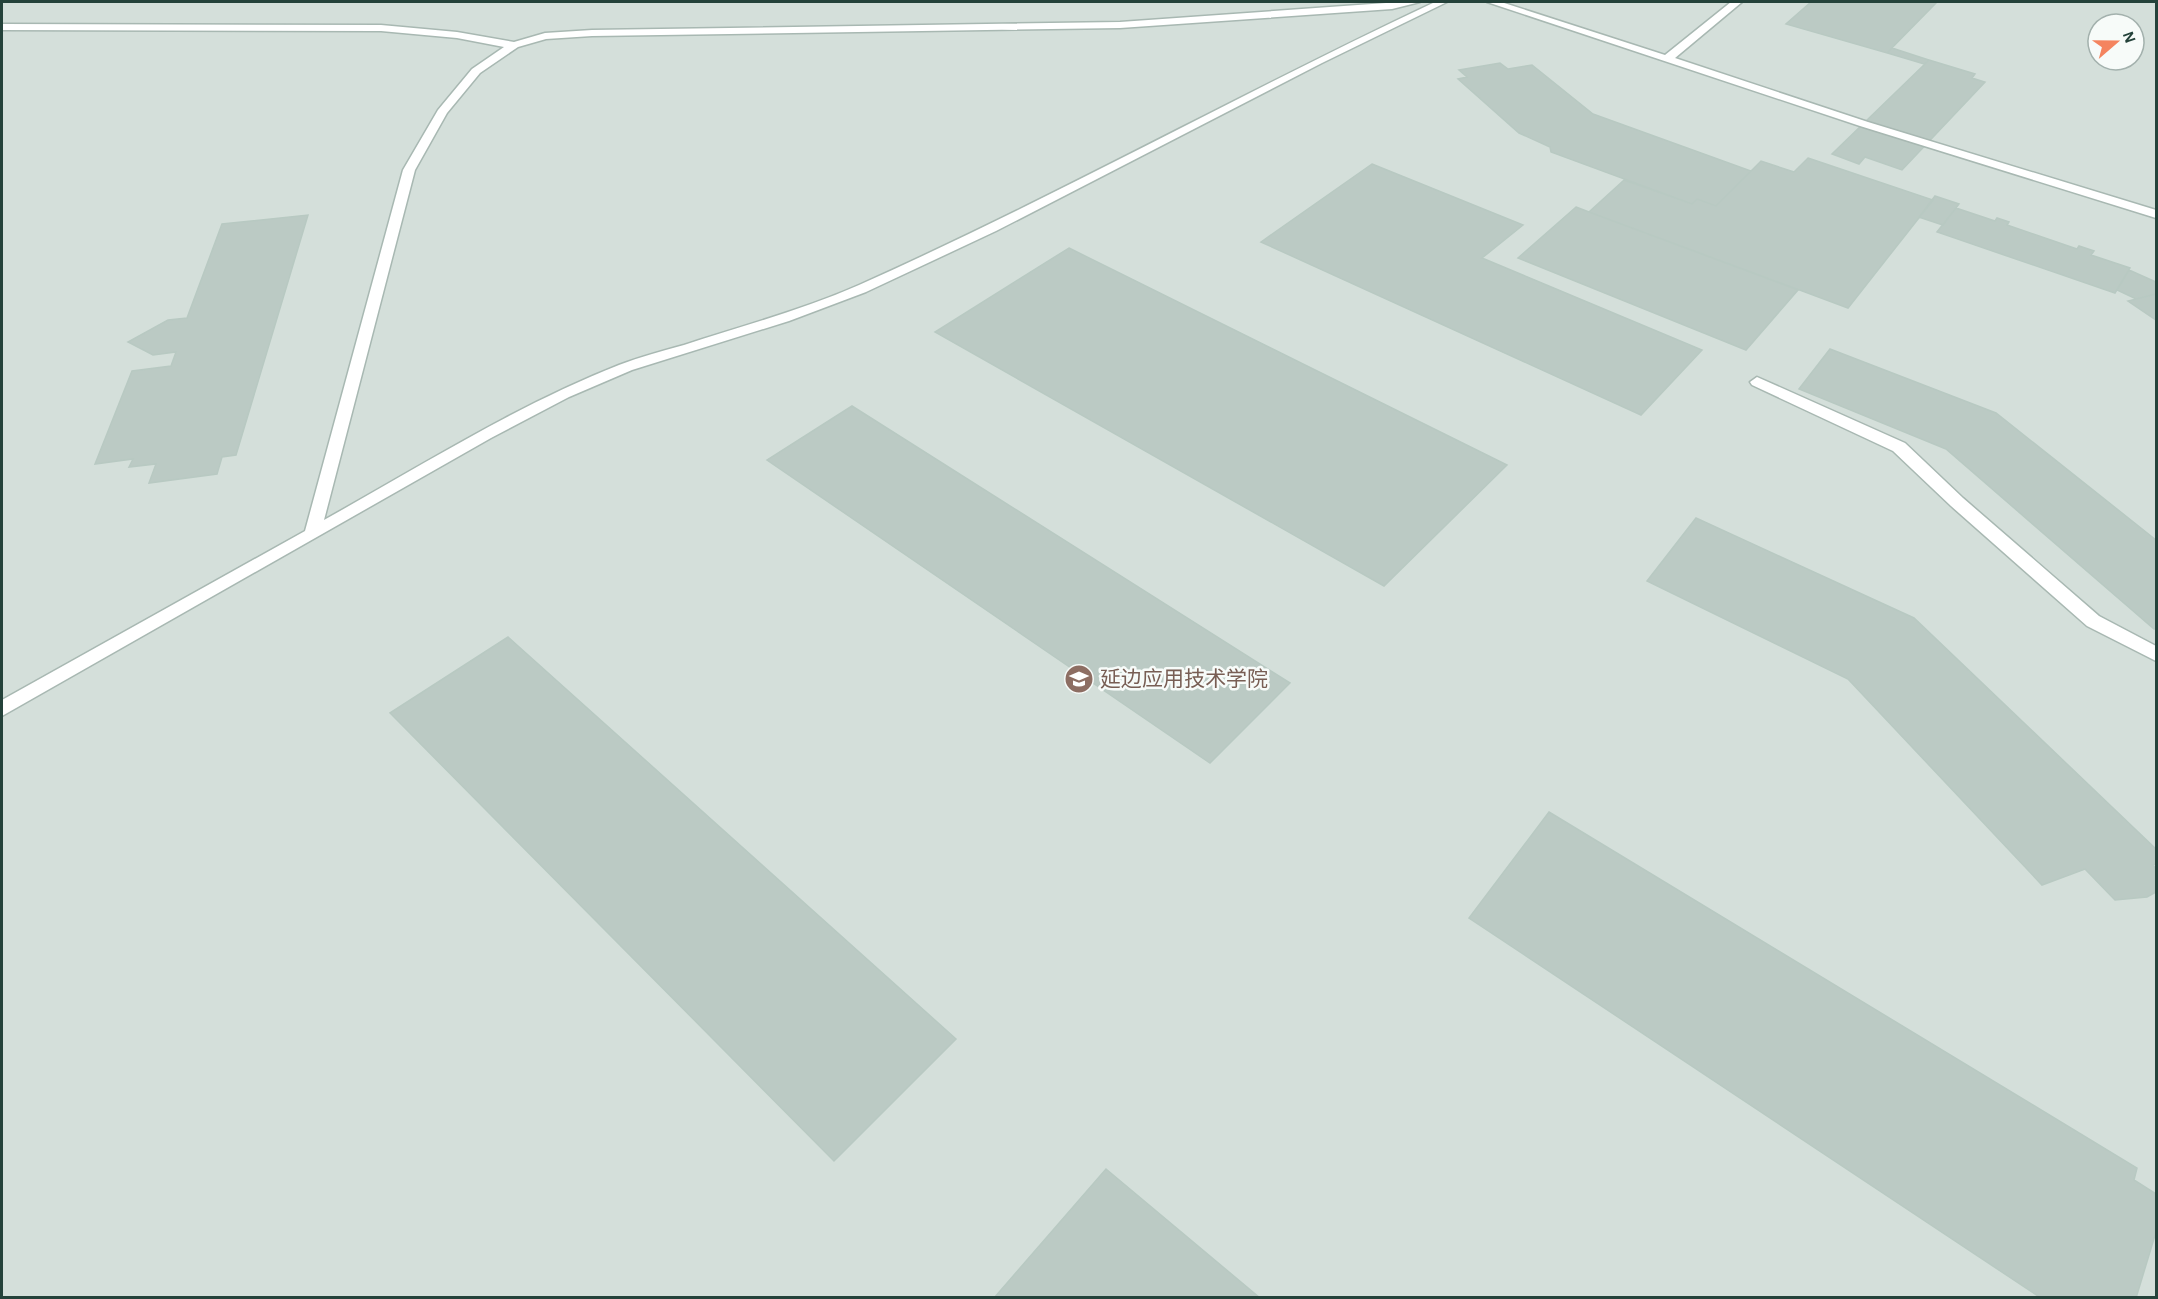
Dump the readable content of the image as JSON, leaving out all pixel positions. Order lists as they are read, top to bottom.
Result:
{
  "places": {
    "school or university": ["延边应用技术学院"]
  },
  "north": "right"
}
